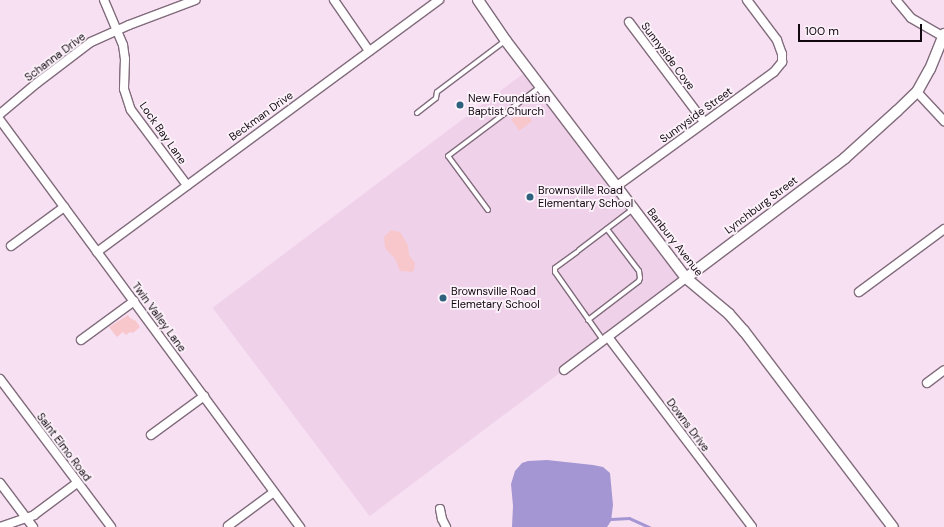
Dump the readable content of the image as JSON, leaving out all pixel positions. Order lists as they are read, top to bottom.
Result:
{
  "streets": {
    "street": [
      "Sunnyside Cove",
      "Schanna Drive",
      "Sunnyside Street",
      "Beckman Drive",
      "Lock Bay Lane",
      "Lynchburg Street",
      "Banbury Avenue",
      "Twin Valley Lane",
      "Downs Drive",
      "Saint Elmo Road"
    ]
  },
  "crossings": [
    ["Sunnyside Cove", "Sunnyside Street"],
    ["Schanna Drive", "Lock Bay Lane"],
    ["Sunnyside Street", "Banbury Avenue"],
    ["Beckman Drive", "Lock Bay Lane"],
    ["Beckman Drive", "Twin Valley Lane"],
    ["Lynchburg Street", "Banbury Avenue"],
    ["Lynchburg Street", "Downs Drive"]
  ],
  "places": ["New Foundation Baptist Church", "Brownsville Road Elementary School", "Brownsville Road Elemetary School"],
  "scale_bar": "100 m"
}
